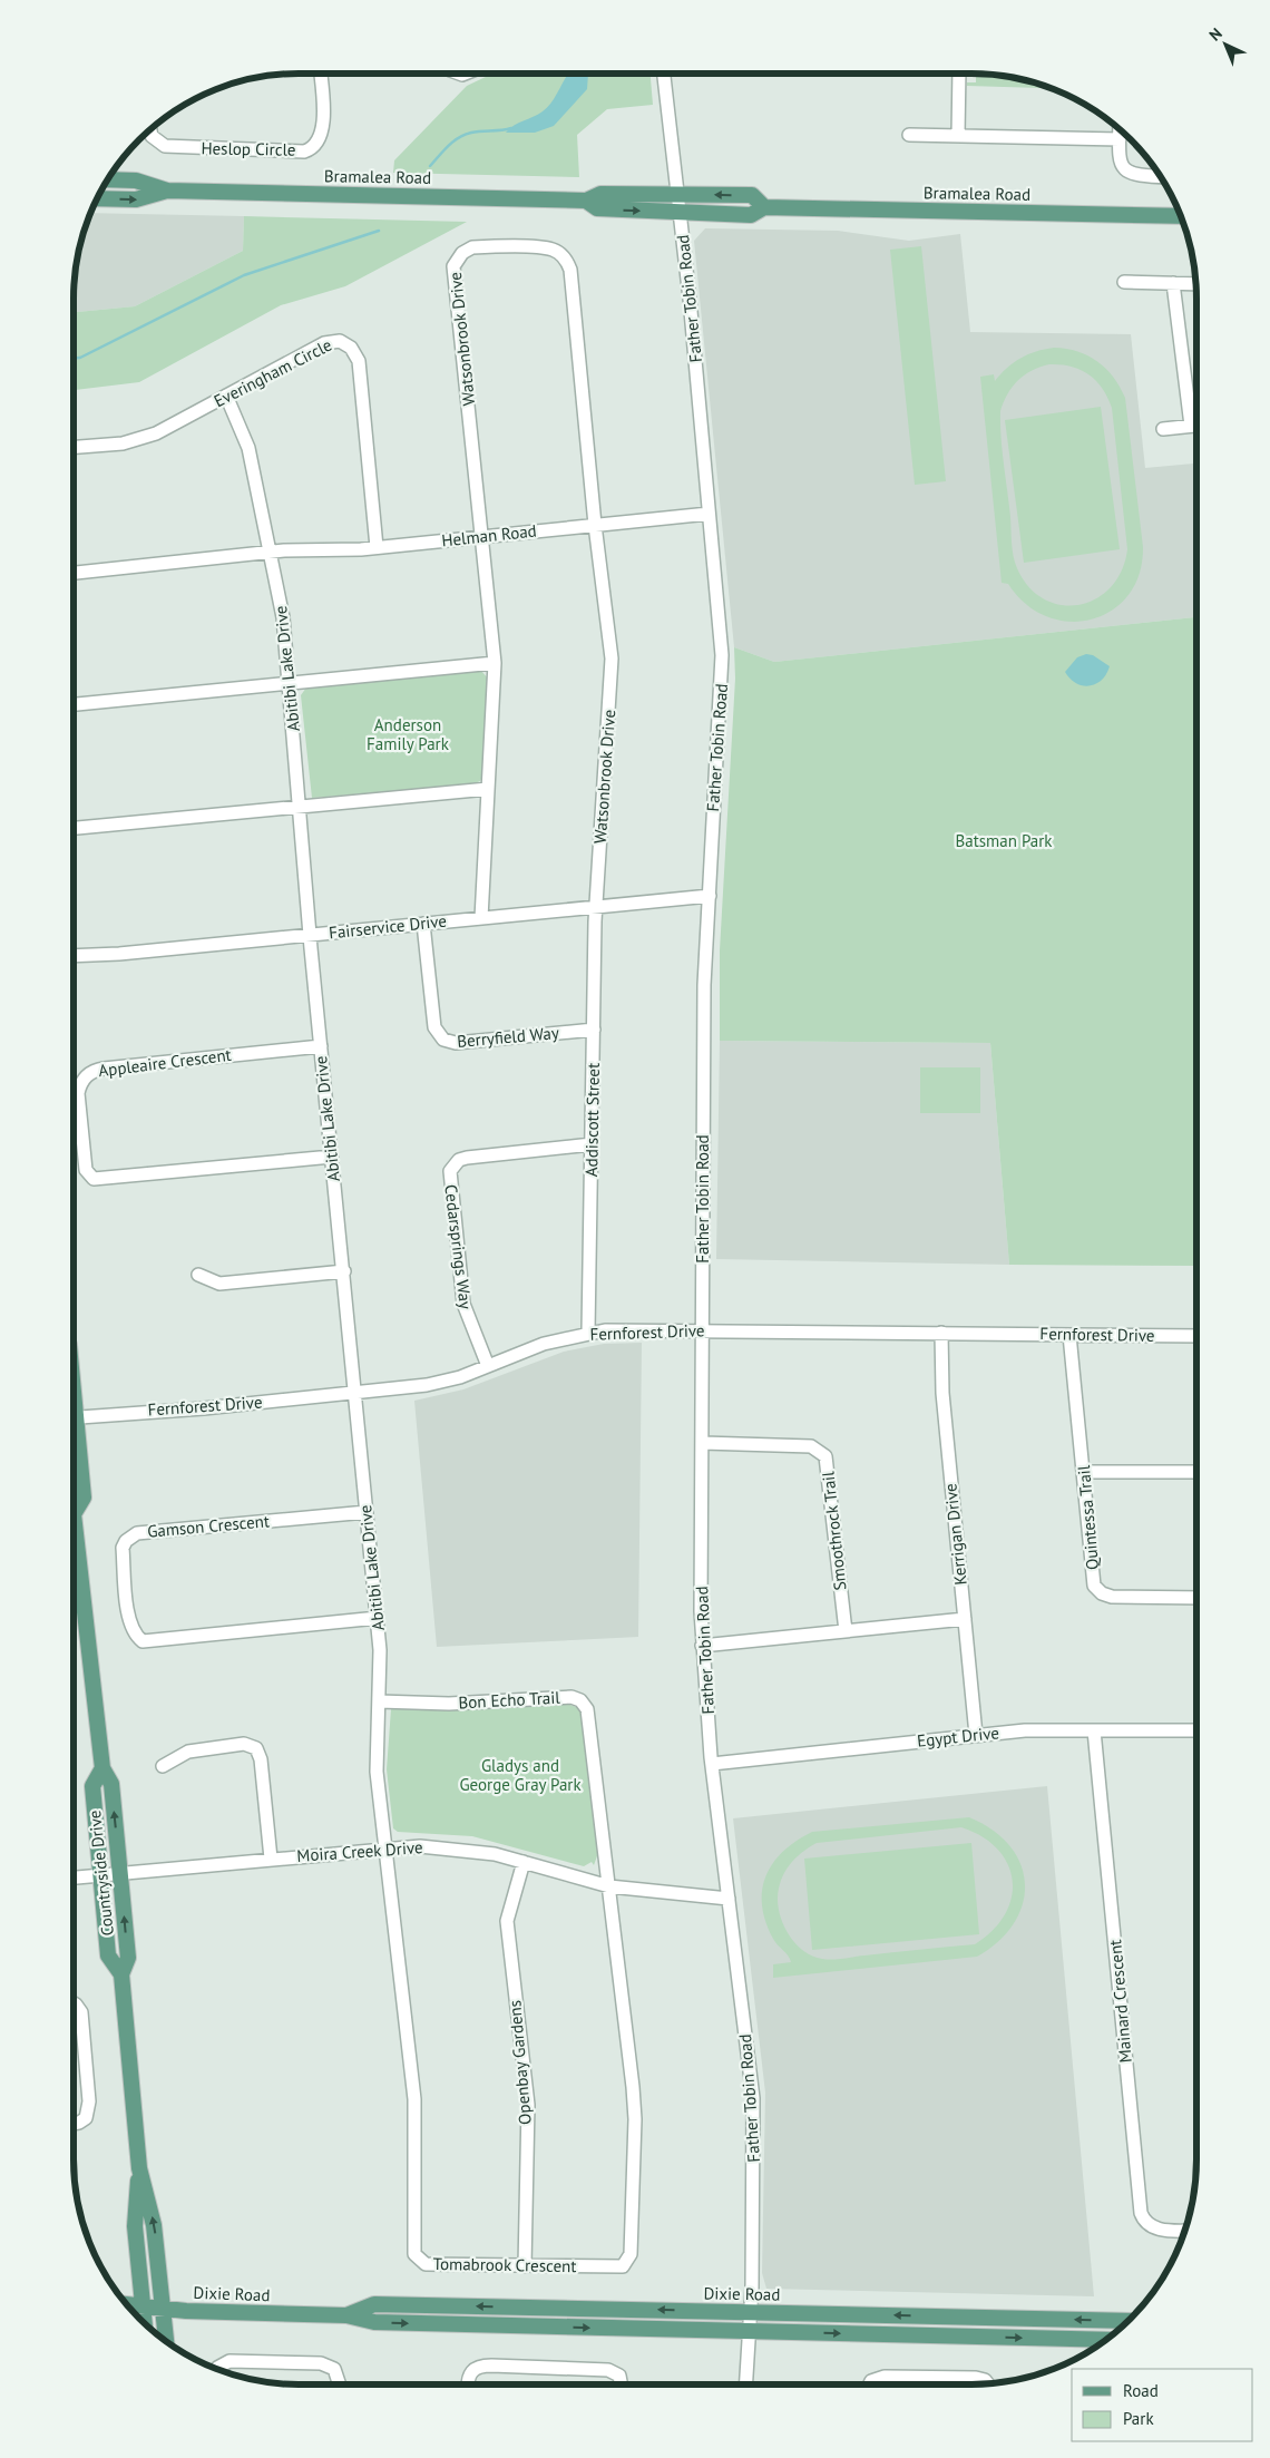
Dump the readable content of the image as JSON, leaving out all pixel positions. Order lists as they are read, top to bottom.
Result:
{
  "streets": {
    "main road": ["Bramalea Road", "Countryside Drive", "Dixie Road"],
    "street": [
      "Heslop Circle",
      "Father Tobin Road",
      "Watsonbrook Drive",
      "Everingham Circle",
      "Helman Road",
      "Abitibi Lake Drive",
      "Fairservice Drive",
      "Berryfield Way",
      "Appleaire Crescent",
      "Addiscott Street",
      "Cedarsprings Way",
      "Fernforest Drive",
      "Quintessa Trail",
      "Gamson Crescent",
      "Smoothrock Trail",
      "Kerrigan Drive",
      "Bon Echo Trail",
      "Egypt Drive",
      "Moira Creek Drive",
      "Mainard Crescent",
      "Openbay Gardens",
      "Tomabrook Crescent"
    ]
  },
  "crossings": [
    ["Bramalea Road", "Father Tobin Road"],
    ["Father Tobin Road", "Helman Road"],
    ["Father Tobin Road", "Fairservice Drive"],
    ["Father Tobin Road", "Fernforest Drive"],
    ["Father Tobin Road", "Smoothrock Trail"],
    ["Father Tobin Road", "Egypt Drive"],
    ["Father Tobin Road", "Moira Creek Drive"],
    ["Father Tobin Road", "Dixie Road"],
    ["Watsonbrook Drive", "Helman Road"],
    ["Watsonbrook Drive", "Fairservice Drive"],
    ["Watsonbrook Drive", "Addiscott Street"],
    ["Everingham Circle", "Helman Road"],
    ["Everingham Circle", "Abitibi Lake Drive"],
    ["Helman Road", "Abitibi Lake Drive"],
    ["Abitibi Lake Drive", "Fairservice Drive"],
    ["Abitibi Lake Drive", "Appleaire Crescent"],
    ["Abitibi Lake Drive", "Fernforest Drive"],
    ["Abitibi Lake Drive", "Gamson Crescent"],
    ["Abitibi Lake Drive", "Bon Echo Trail"],
    ["Abitibi Lake Drive", "Moira Creek Drive"],
    ["Abitibi Lake Drive", "Tomabrook Crescent"],
    ["Fairservice Drive", "Berryfield Way"],
    ["Fairservice Drive", "Addiscott Street"],
    ["Berryfield Way", "Addiscott Street"],
    ["Addiscott Street", "Cedarsprings Way"],
    ["Addiscott Street", "Fernforest Drive"],
    ["Cedarsprings Way", "Fernforest Drive"],
    ["Fernforest Drive", "Quintessa Trail"],
    ["Fernforest Drive", "Kerrigan Drive"],
    ["Kerrigan Drive", "Egypt Drive"],
    ["Bon Echo Trail", "Moira Creek Drive"],
    ["Bon Echo Trail", "Tomabrook Crescent"],
    ["Egypt Drive", "Mainard Crescent"],
    ["Moira Creek Drive", "Countryside Drive"],
    ["Moira Creek Drive", "Openbay Gardens"],
    ["Moira Creek Drive", "Tomabrook Crescent"],
    ["Countryside Drive", "Dixie Road"],
    ["Openbay Gardens", "Tomabrook Crescent"]
  ],
  "parks": ["Anderson Family Park", "Batsman Park", "Gladys and George Gray Park"],
  "legend": ["Road", "Park"],
  "north": "top left"
}
